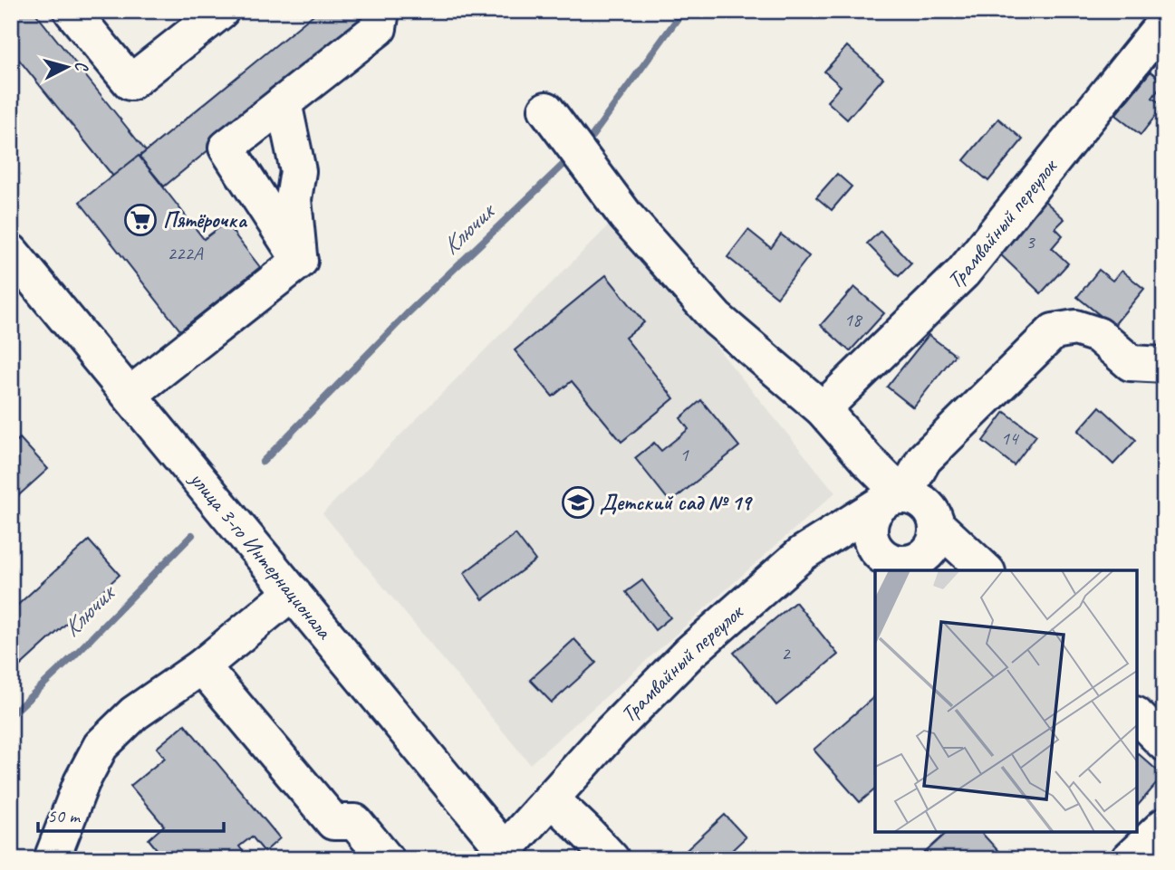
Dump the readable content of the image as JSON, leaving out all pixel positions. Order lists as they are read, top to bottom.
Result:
{
  "streets": {
    "street": ["Трамвайный переулок", "улица 3-го Интернационала"]
  },
  "crossings": [
    ["Трамвайный переулок", "улица 3-го Интернационала"]
  ],
  "water": ["Ключик"],
  "places": {
    "supermarket": ["Пятёрочка"],
    "school or university": ["Детский сад № 19"]
  },
  "house_numbers": [
    "3",
    "222А",
    "18",
    "14",
    "1",
    "2"
  ],
  "scale_bar": "50 m",
  "north": "right"
}
